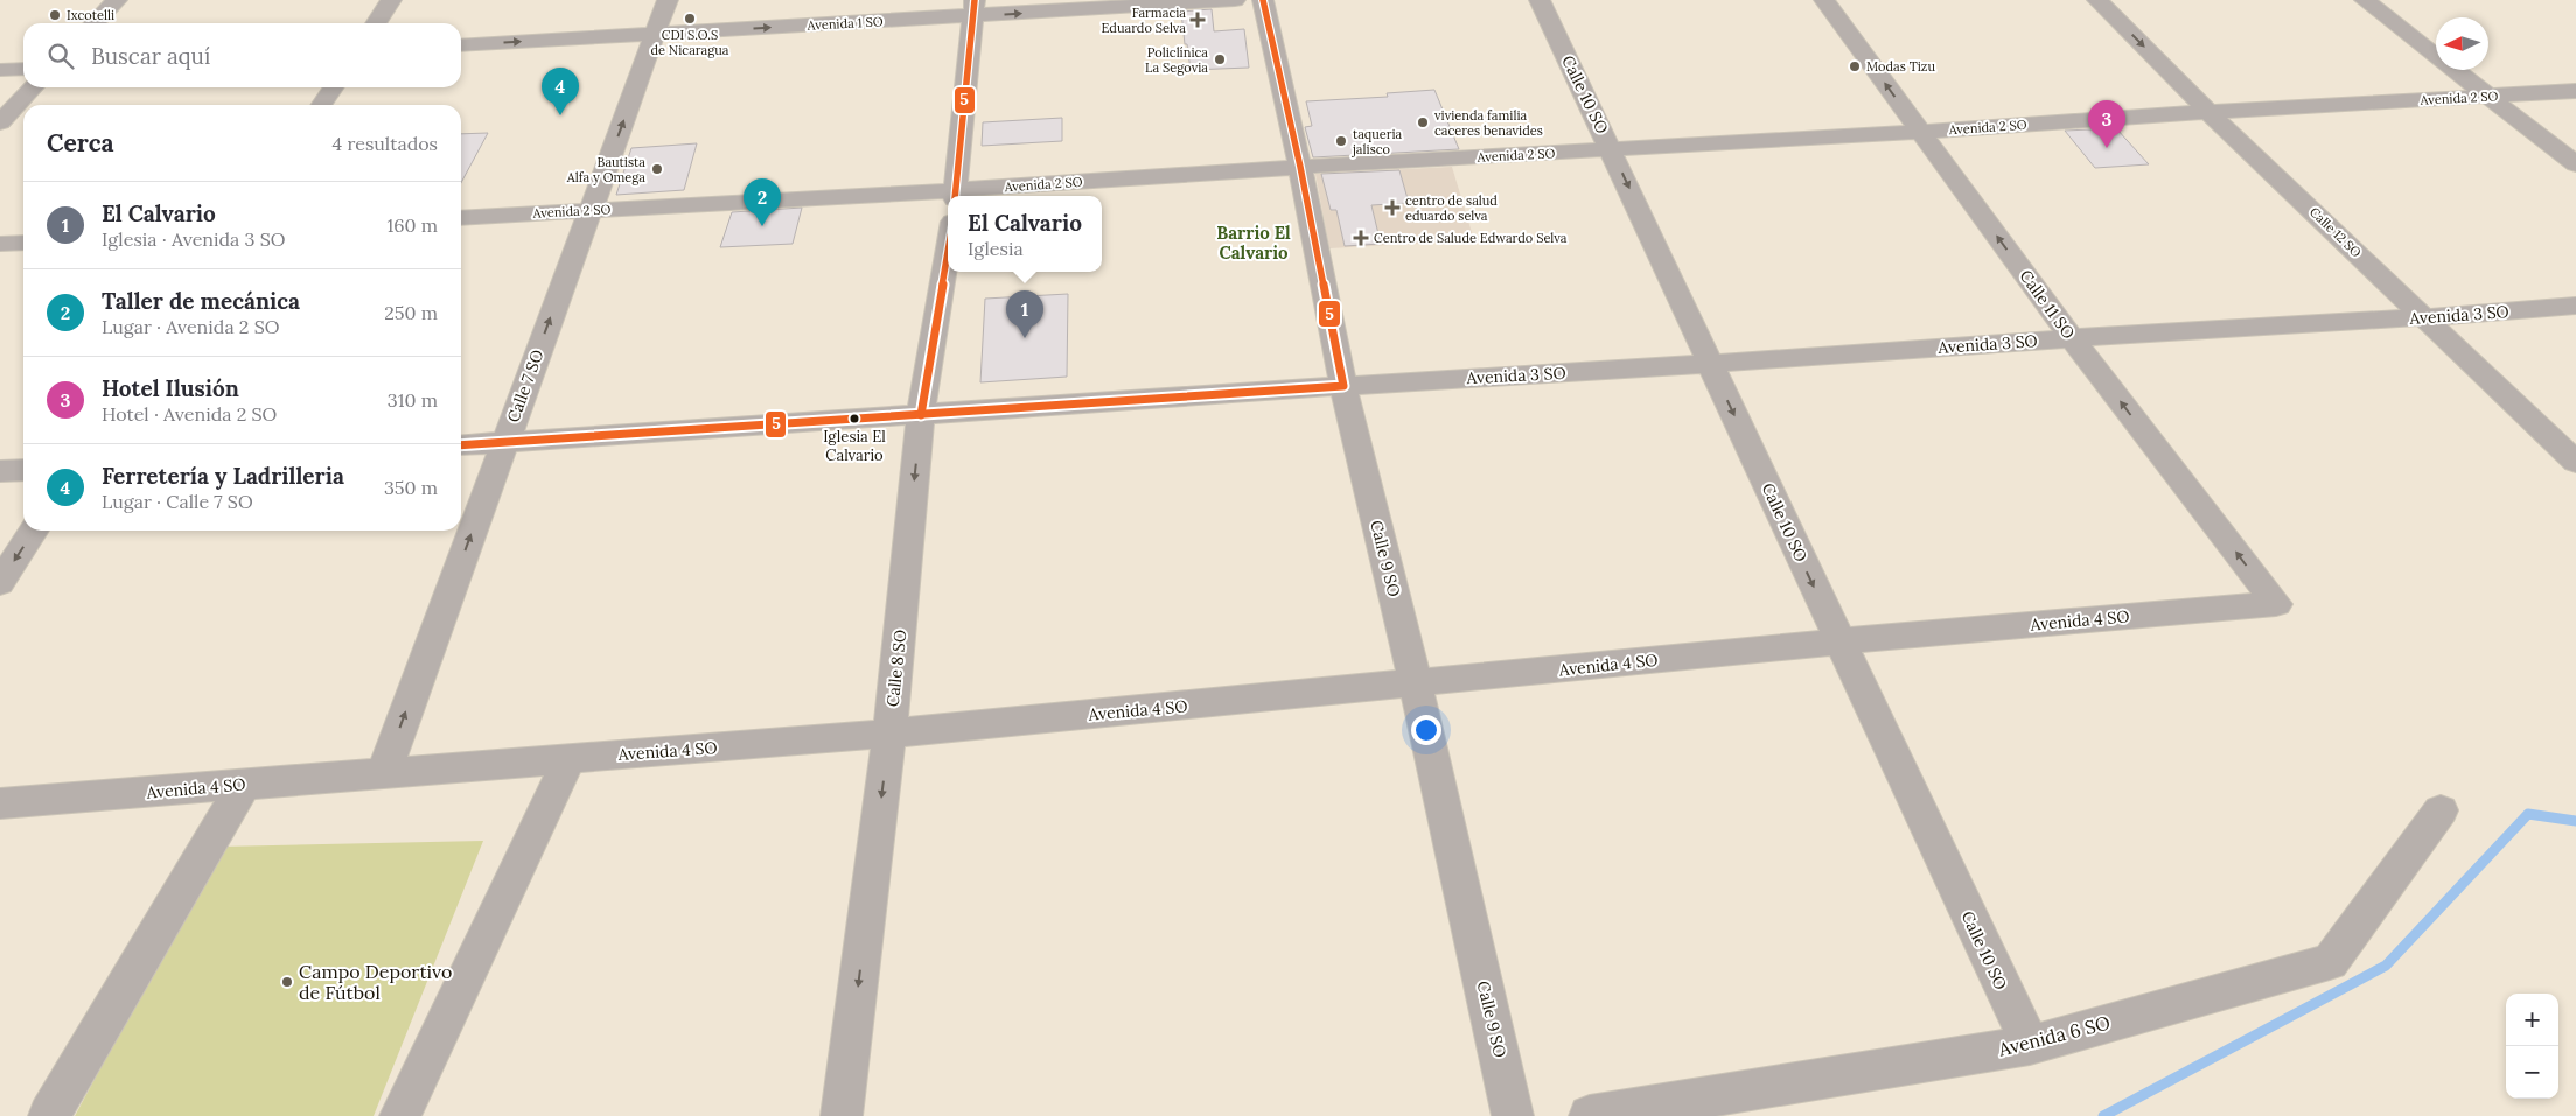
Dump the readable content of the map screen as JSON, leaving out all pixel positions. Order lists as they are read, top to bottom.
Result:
{
  "streets": {
    "street": [
      "Avenida 1 SO",
      "Calle 10 SO",
      "Avenida 2 SO",
      "Calle 12 SO",
      "Calle 11 SO",
      "Avenida 3 SO",
      "Calle 7 SO",
      "Calle 9 SO",
      "Avenida 4 SO",
      "Calle 8 SO",
      "Avenida 6 SO"
    ]
  },
  "crossings": [
    ["Avenida 1 SO", "Calle 7 SO"],
    ["Calle 10 SO", "Avenida 2 SO"],
    ["Calle 10 SO", "Avenida 3 SO"],
    ["Calle 10 SO", "Avenida 4 SO"],
    ["Calle 10 SO", "Avenida 6 SO"],
    ["Avenida 2 SO", "Calle 12 SO"],
    ["Avenida 2 SO", "Calle 11 SO"],
    ["Avenida 2 SO", "Calle 7 SO"],
    ["Avenida 2 SO", "Calle 9 SO"],
    ["Calle 12 SO", "Avenida 3 SO"],
    ["Calle 11 SO", "Avenida 3 SO"],
    ["Calle 11 SO", "Avenida 4 SO"],
    ["Avenida 3 SO", "Calle 7 SO"],
    ["Avenida 3 SO", "Calle 9 SO"],
    ["Avenida 3 SO", "Calle 8 SO"],
    ["Calle 7 SO", "Avenida 4 SO"],
    ["Calle 9 SO", "Avenida 4 SO"],
    ["Avenida 4 SO", "Calle 8 SO"]
  ],
  "one_way": [
    "Avenida 1 SO",
    "Calle 10 SO",
    "Calle 11 SO",
    "Calle 7 SO",
    "Calle 8 SO"
  ],
  "districts": ["Barrio El Calvario"],
  "places": {
    "other": [
      "Ixcotelli",
      "CDI S.O.S de Nicaragua",
      "Policlínica La Segovia",
      "Modas Tizu",
      "vivienda familia caceres benavides",
      "taqueria jalisco",
      "Bautista Alfa y Omega",
      "Iglesia El Calvario",
      "Campo Deportivo de Fútbol"
    ],
    "health": ["Farmacia Eduardo Selva", "centro de salud eduardo selva", "Centro de Salude Edwardo Selva"]
  },
  "lines": ["transit line 5"],
  "north": "left",
  "page": {
    "search": "Buscar aquí",
    "pins": [
      "4",
      "3",
      "2",
      "1"
    ],
    "heading": ["Cerca", "4 resultados"],
    "list": [
      {
        "mark": "1",
        "name": "El Calvario",
        "note": "Iglesia · Avenida 3 SO",
        "value": "160 m"
      },
      {
        "mark": "2",
        "name": "Taller de mecánica",
        "note": "Lugar · Avenida 2 SO",
        "value": "250 m"
      },
      {
        "mark": "3",
        "name": "Hotel Ilusión",
        "note": "Hotel · Avenida 2 SO",
        "value": "310 m"
      },
      {
        "mark": "4",
        "name": "Ferretería y Ladrilleria",
        "note": "Lugar · Calle 7 SO",
        "value": "350 m"
      }
    ],
    "popup": ["El Calvario", "Iglesia"],
    "map_buttons": ["+", "−"]
  }
}
